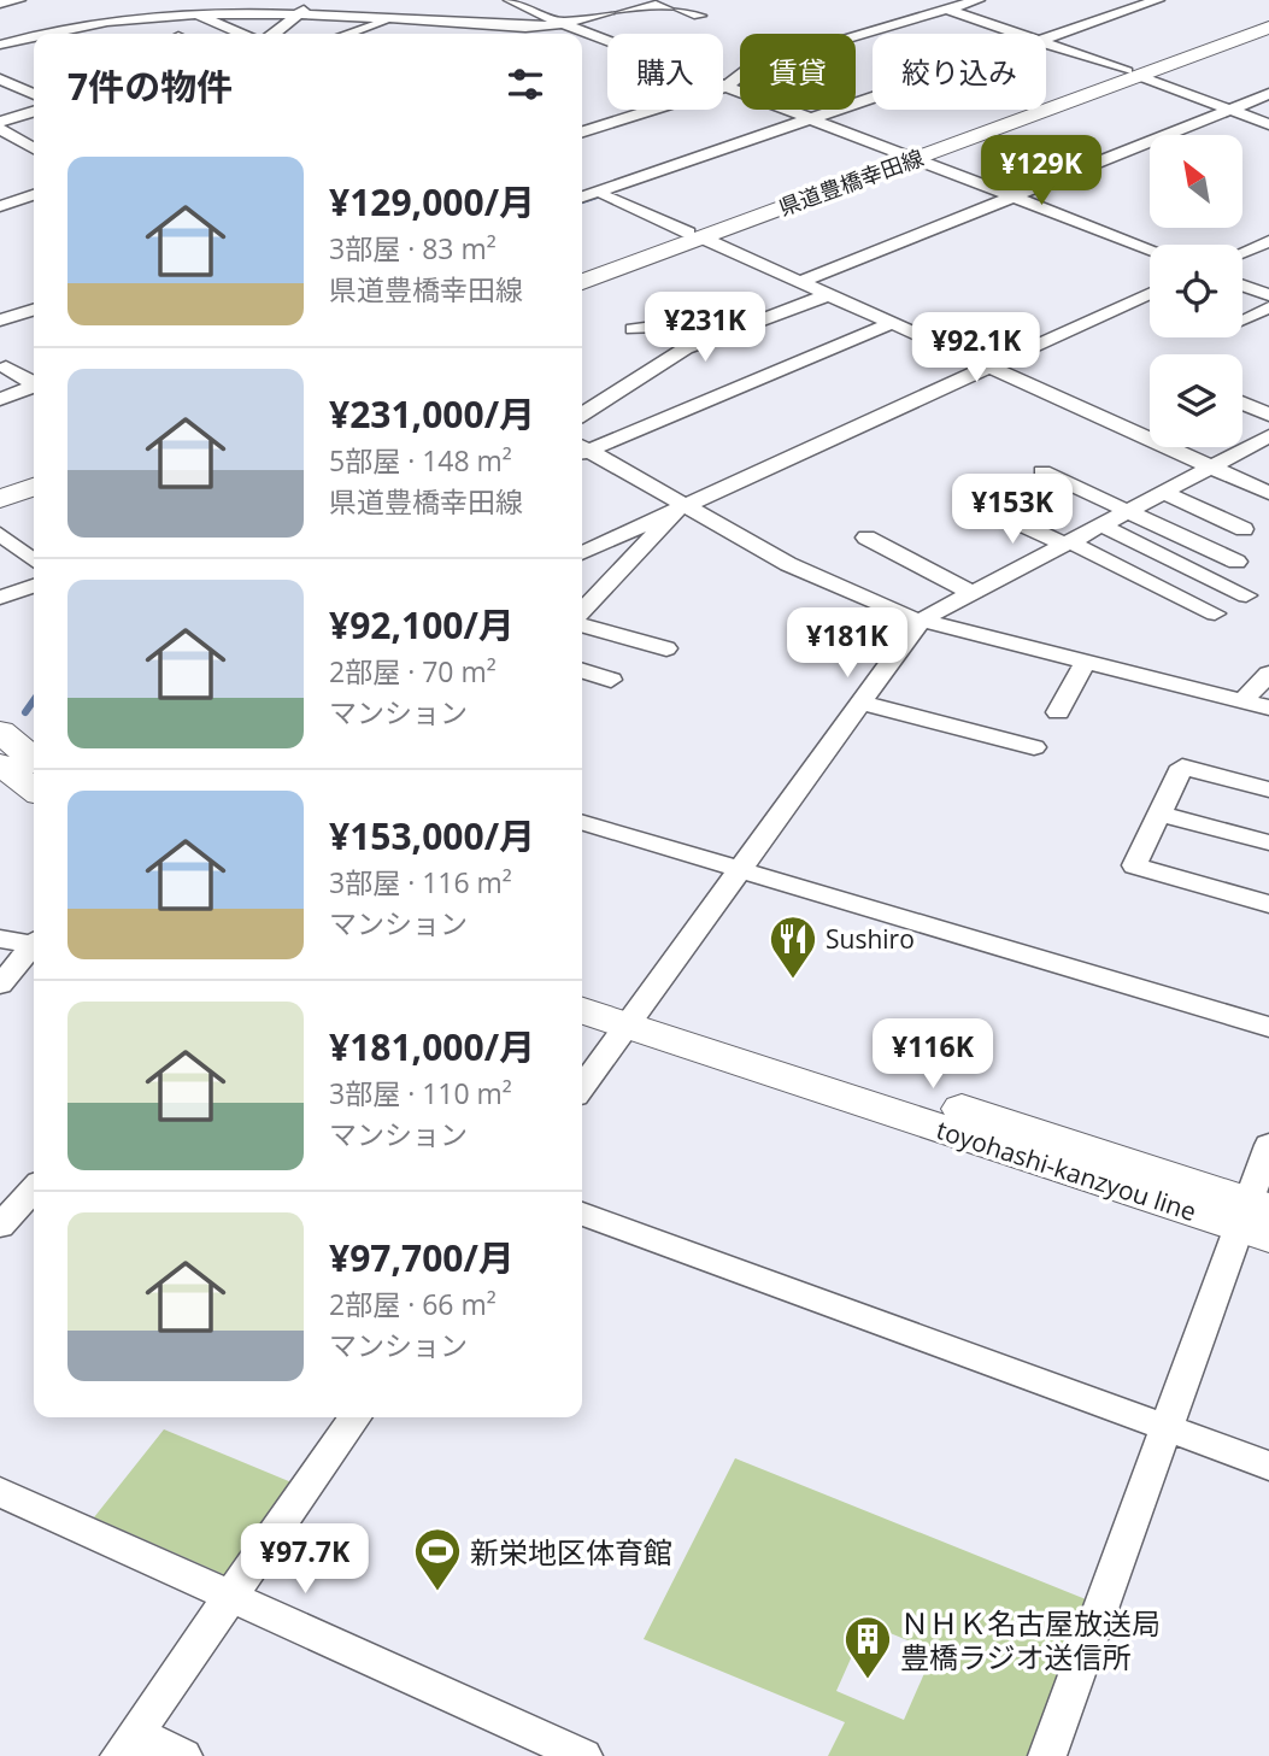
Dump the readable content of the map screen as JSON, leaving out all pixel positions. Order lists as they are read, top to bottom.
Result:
{
  "streets": {
    "main road": ["県道豊橋幸田線", "toyohashi-kanzyou line"]
  },
  "places": {
    "restaurant": ["Sushiro"],
    "sports": ["新栄地区体育館"],
    "building": ["ＮＨＫ名古屋放送局 豊橋ラジオ送信所"]
  },
  "north": "top left",
  "page": {
    "chip": ["購入", "賃貸", "絞り込み"],
    "heading": "7件の物件",
    "price": [
      "¥129K",
      "¥231K",
      "¥92.1K",
      "¥153K",
      "¥181K",
      "¥116K",
      "¥97.7K"
    ],
    "list": [
      {
        "name": "¥129,000/月",
        "note": "3部屋 · 83 m² · 県道豊橋幸田線"
      },
      {
        "name": "¥231,000/月",
        "note": "5部屋 · 148 m² · 県道豊橋幸田線"
      },
      {
        "name": "¥92,100/月",
        "note": "2部屋 · 70 m² · マンション"
      },
      {
        "name": "¥153,000/月",
        "note": "3部屋 · 116 m² · マンション"
      },
      {
        "name": "¥181,000/月",
        "note": "3部屋 · 110 m² · マンション"
      },
      {
        "name": "¥97,700/月",
        "note": "2部屋 · 66 m² · マンション"
      }
    ]
  }
}
